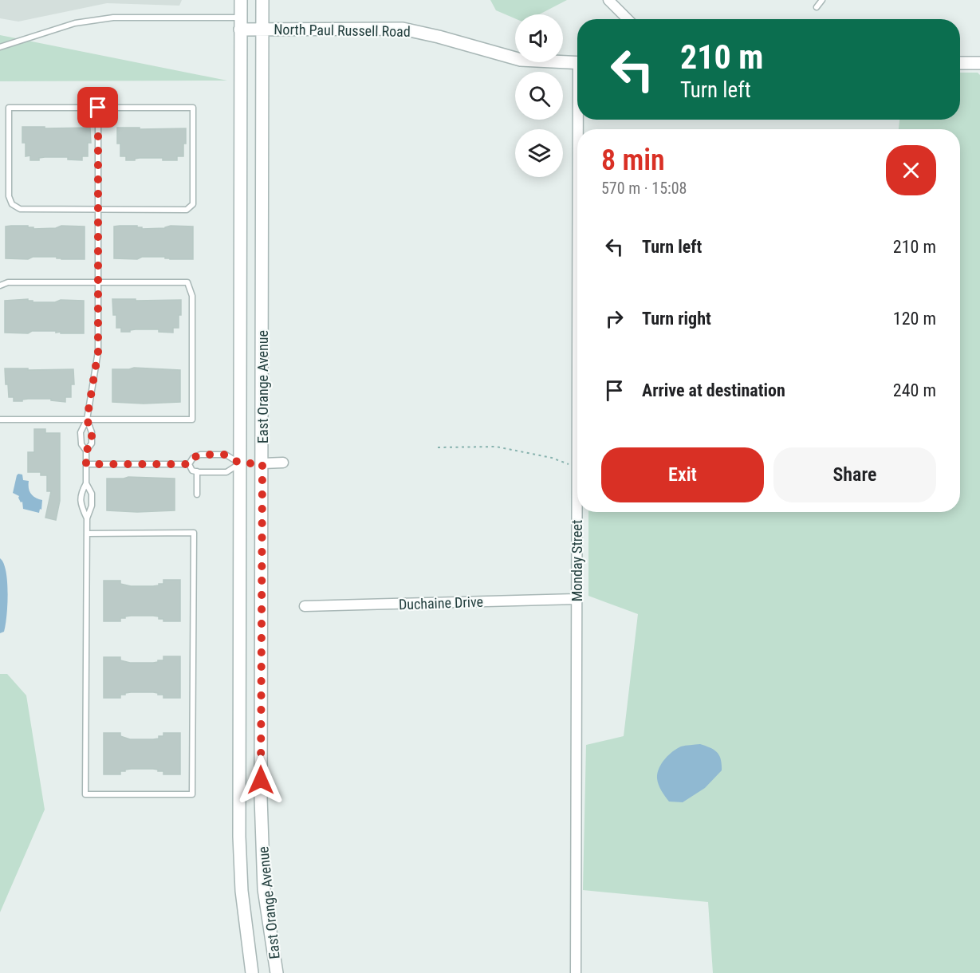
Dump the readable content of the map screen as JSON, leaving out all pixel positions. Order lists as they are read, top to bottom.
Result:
{
  "streets": {
    "street": [
      "North Paul Russell Road",
      "East Orange Avenue",
      "Monday Street",
      "Duchaine Drive"
    ]
  },
  "crossings": [
    ["North Paul Russell Road", "East Orange Avenue"],
    ["Monday Street", "Duchaine Drive"]
  ],
  "page": {
    "turn": ["210 m", "Turn left"],
    "heading": ["8 min", "570 m · 15:08"],
    "list": [
      {
        "name": "Turn left",
        "value": "210 m"
      },
      {
        "name": "Turn right",
        "value": "120 m"
      },
      {
        "name": "Arrive at destination",
        "value": "240 m"
      }
    ],
    "buttons": ["Exit", "Share"]
  }
}
